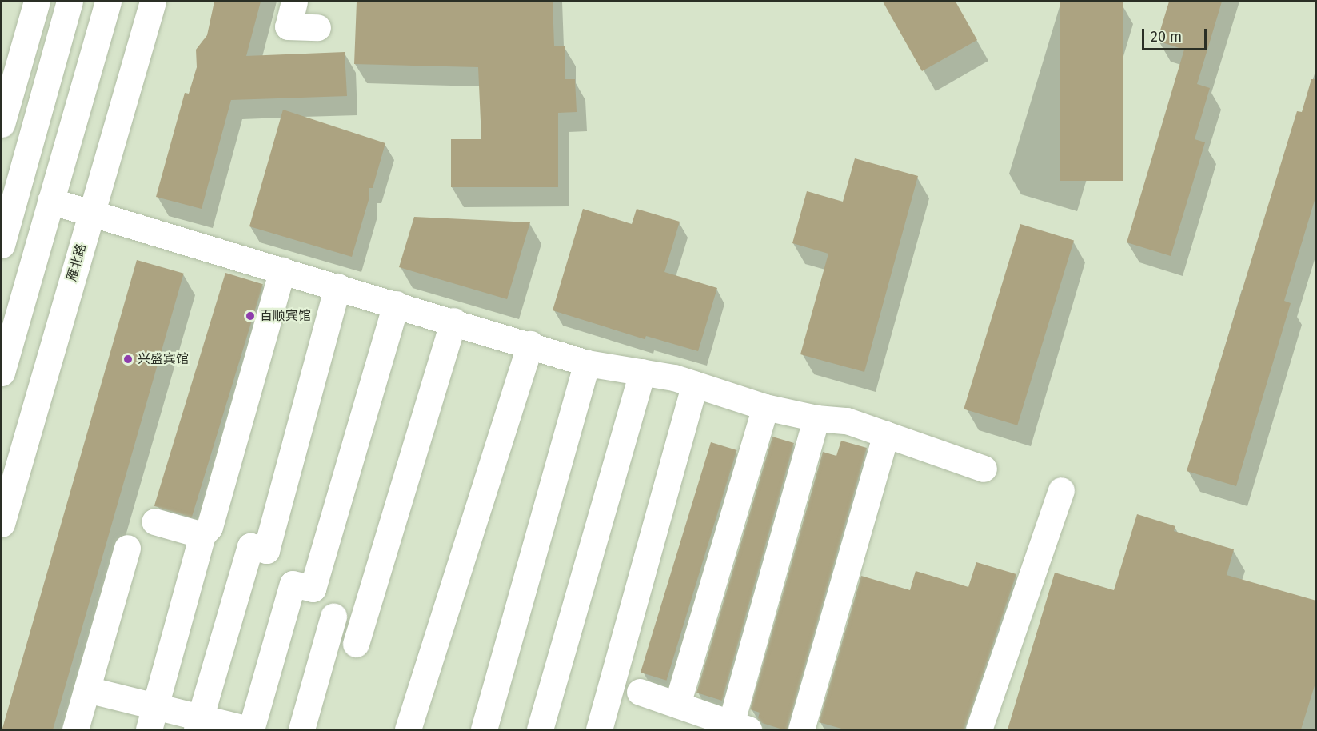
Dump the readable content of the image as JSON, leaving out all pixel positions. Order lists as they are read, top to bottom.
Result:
{
  "streets": {
    "street": ["雁北路"]
  },
  "places": ["百顺宾馆", "兴盛宾馆"],
  "scale_bar": "20 m"
}
